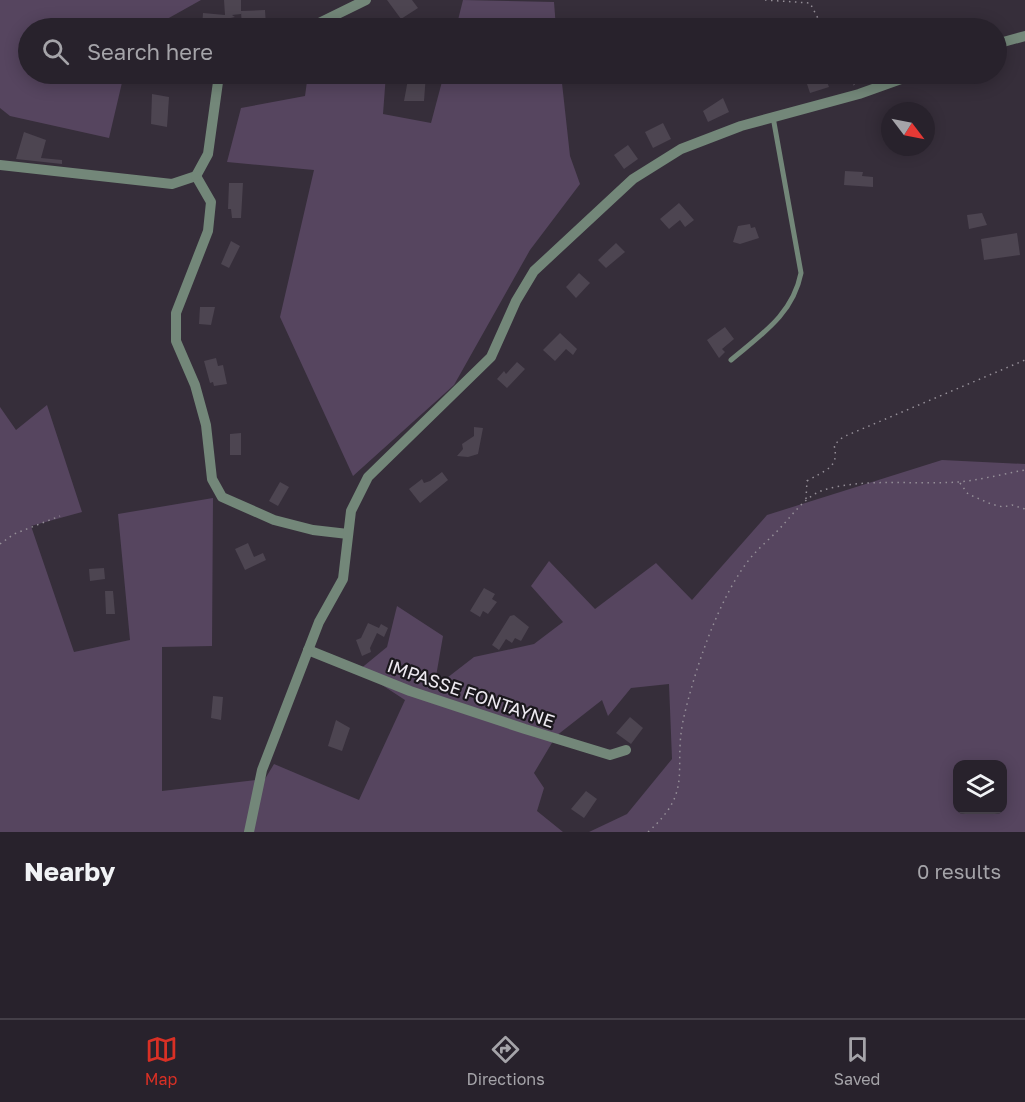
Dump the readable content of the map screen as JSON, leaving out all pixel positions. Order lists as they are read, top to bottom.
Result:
{
  "streets": {
    "street": ["IMPASSE FONTAYNE"]
  },
  "north": "bottom right",
  "page": {
    "search": "Search here",
    "heading": ["Nearby", "0 results"],
    "nav": ["Map", "Directions", "Saved"]
  }
}
